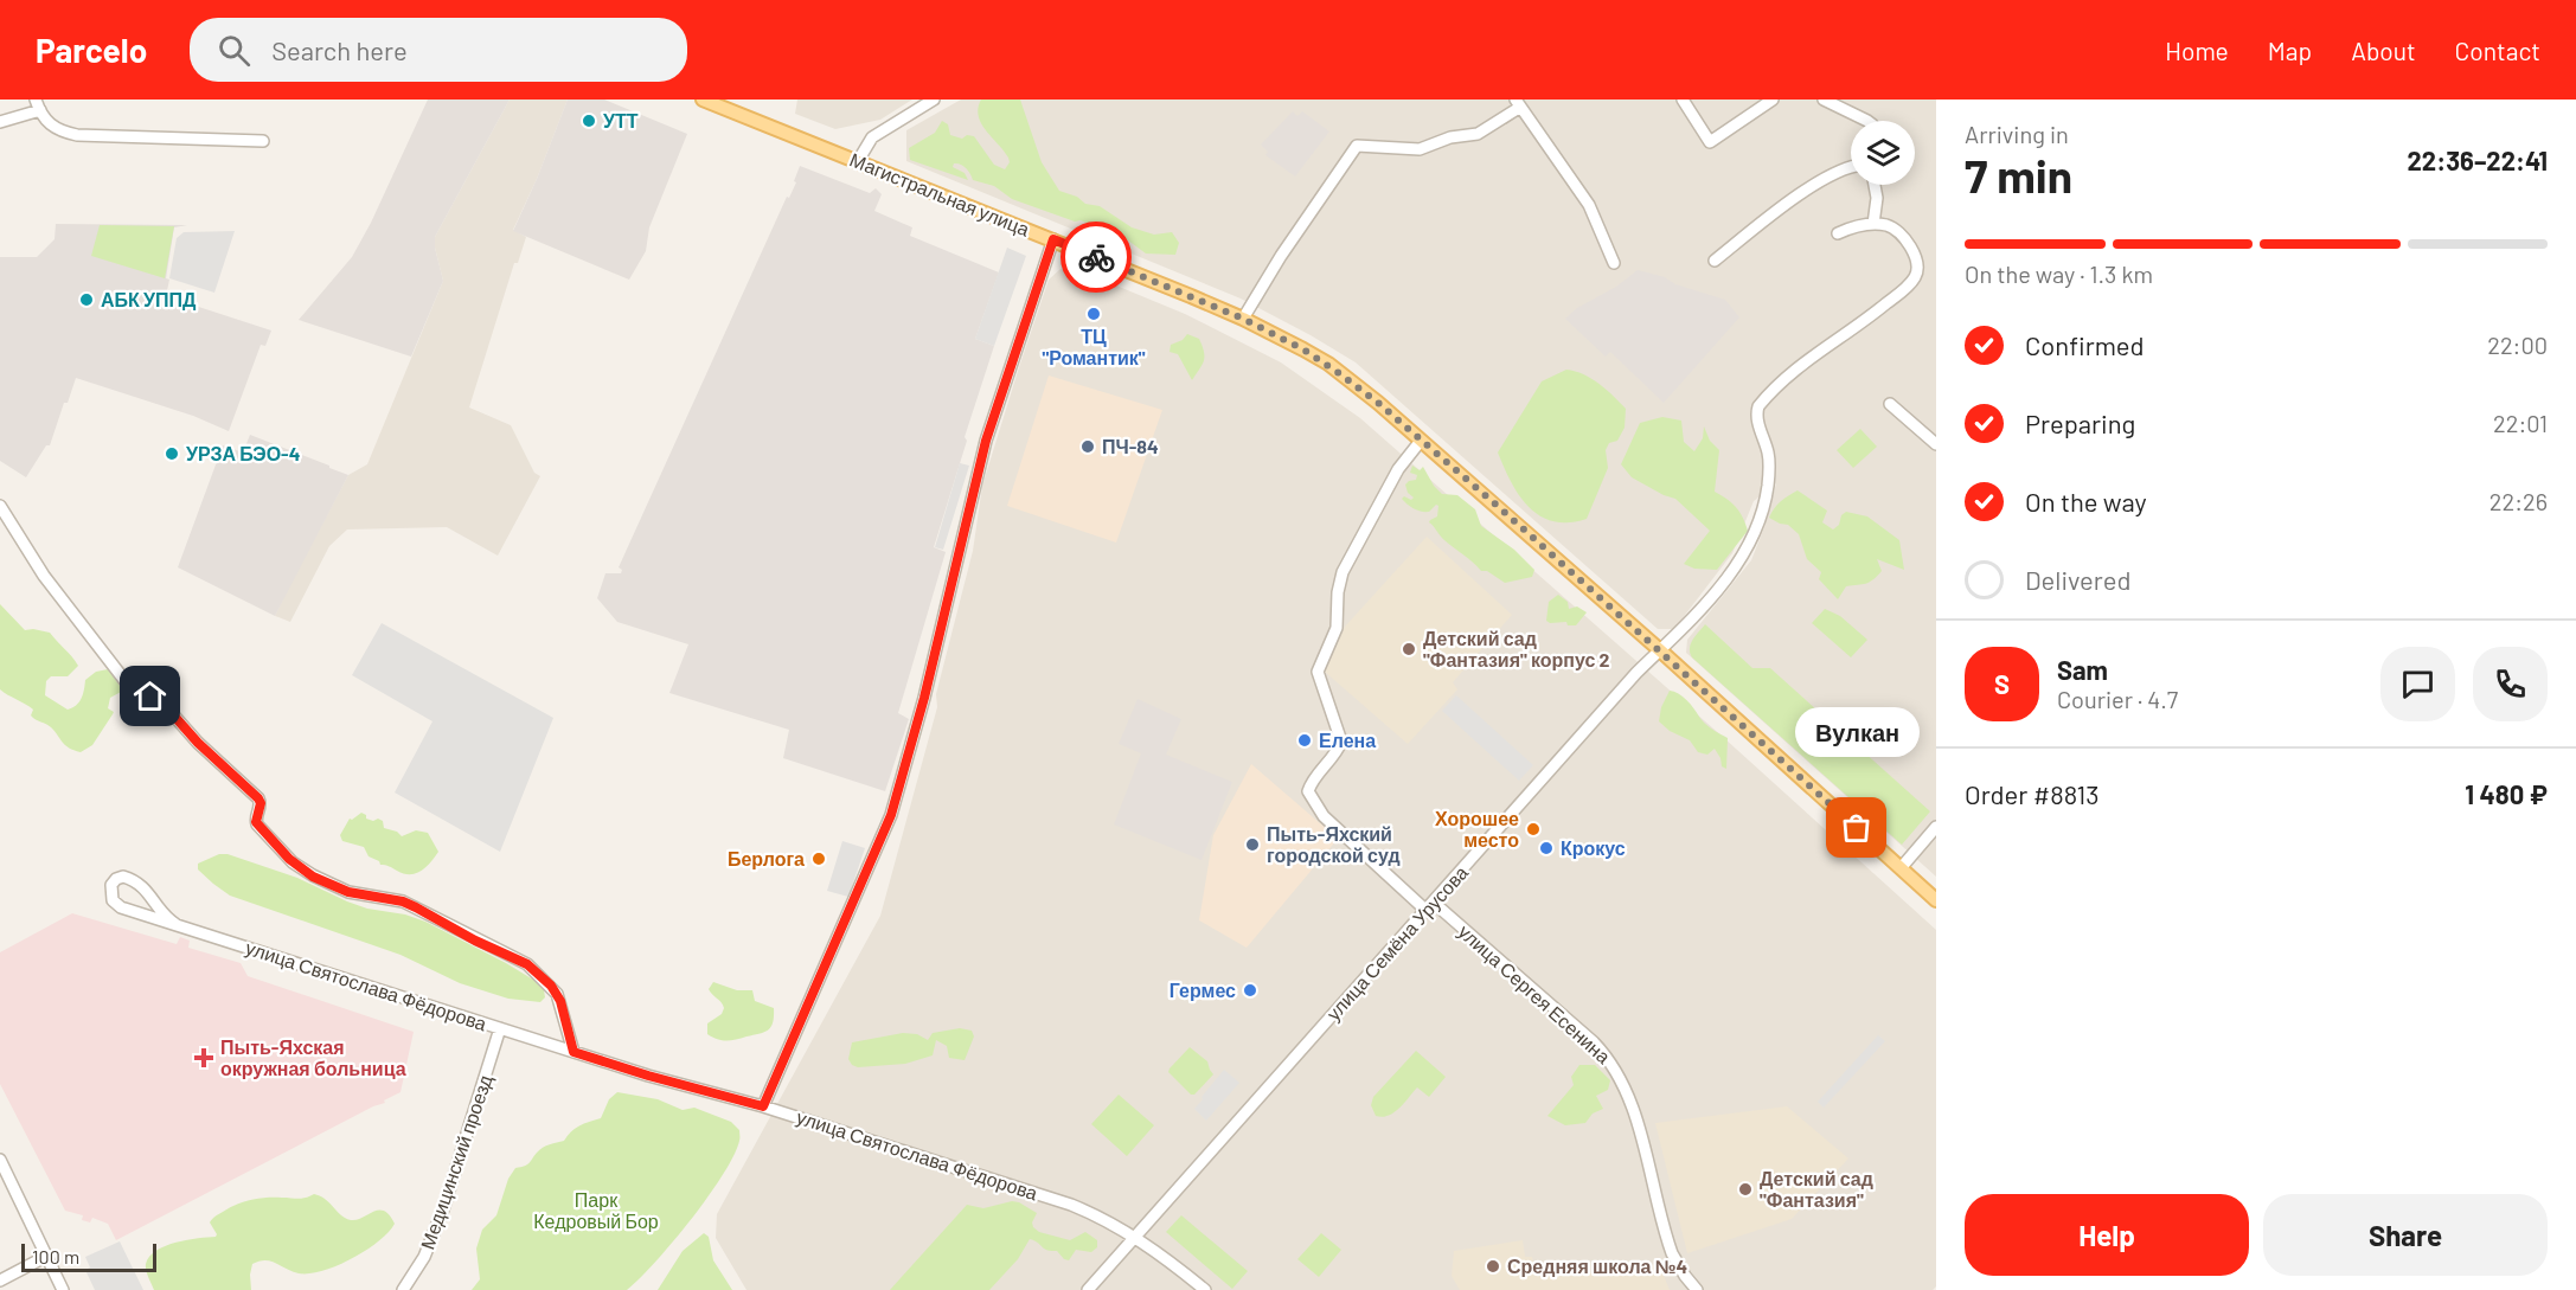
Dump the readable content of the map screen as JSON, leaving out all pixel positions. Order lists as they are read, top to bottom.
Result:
{
  "streets": {
    "main road": ["Магистральная улица"],
    "street": [
      "улица Семёна Урусова",
      "улица Святослава Фёдорова",
      "улица Сергея Есенина",
      "Медицинский проезд"
    ]
  },
  "crossings": [
    ["Магистральная улица", "улица Семёна Урусова"],
    ["Магистральная улица", "улица Сергея Есенина"],
    ["улица Семёна Урусова", "улица Святослава Фёдорова"],
    ["улица Семёна Урусова", "улица Сергея Есенина"],
    ["улица Святослава Фёдорова", "Медицинский проезд"]
  ],
  "parks": ["Парк Кедровый Бор"],
  "places": {
    "other": [
      "УТТ",
      "АБК УППД",
      "ТЦ \"Романтик\"",
      "ПЧ-84",
      "УРЗА БЭО-4",
      "Детский сад \"Фантазия\" корпус 2",
      "Елена",
      "Вулкан",
      "Хорошее место",
      "Пыть-Яхский городской суд",
      "Крокус",
      "Берлога",
      "Гермес",
      "Детский сад \"Фантазия\"",
      "Средняя школа №4"
    ],
    "health": ["Пыть-Яхская окружная больница"]
  },
  "scale_bar": "100 m",
  "page": {
    "header": "Parcelo",
    "search": "Search here",
    "nav": [
      "Home",
      "Map",
      "About",
      "Contact"
    ],
    "heading": ["7 min", "Arriving in", "22:36–22:41"],
    "panel": [
      "Sam",
      "Courier · 4.7",
      "Order #8813",
      "1 480 ₽"
    ],
    "bar": "On the way · 1.3 km",
    "list": [
      ["Confirmed", "22:00"],
      ["Preparing", "22:01"],
      ["On the way", "22:26"],
      "Delivered"
    ],
    "round": "S",
    "bubble": "Вулкан",
    "buttons": ["Help", "Share"],
    "scale": "100 m"
  }
}
